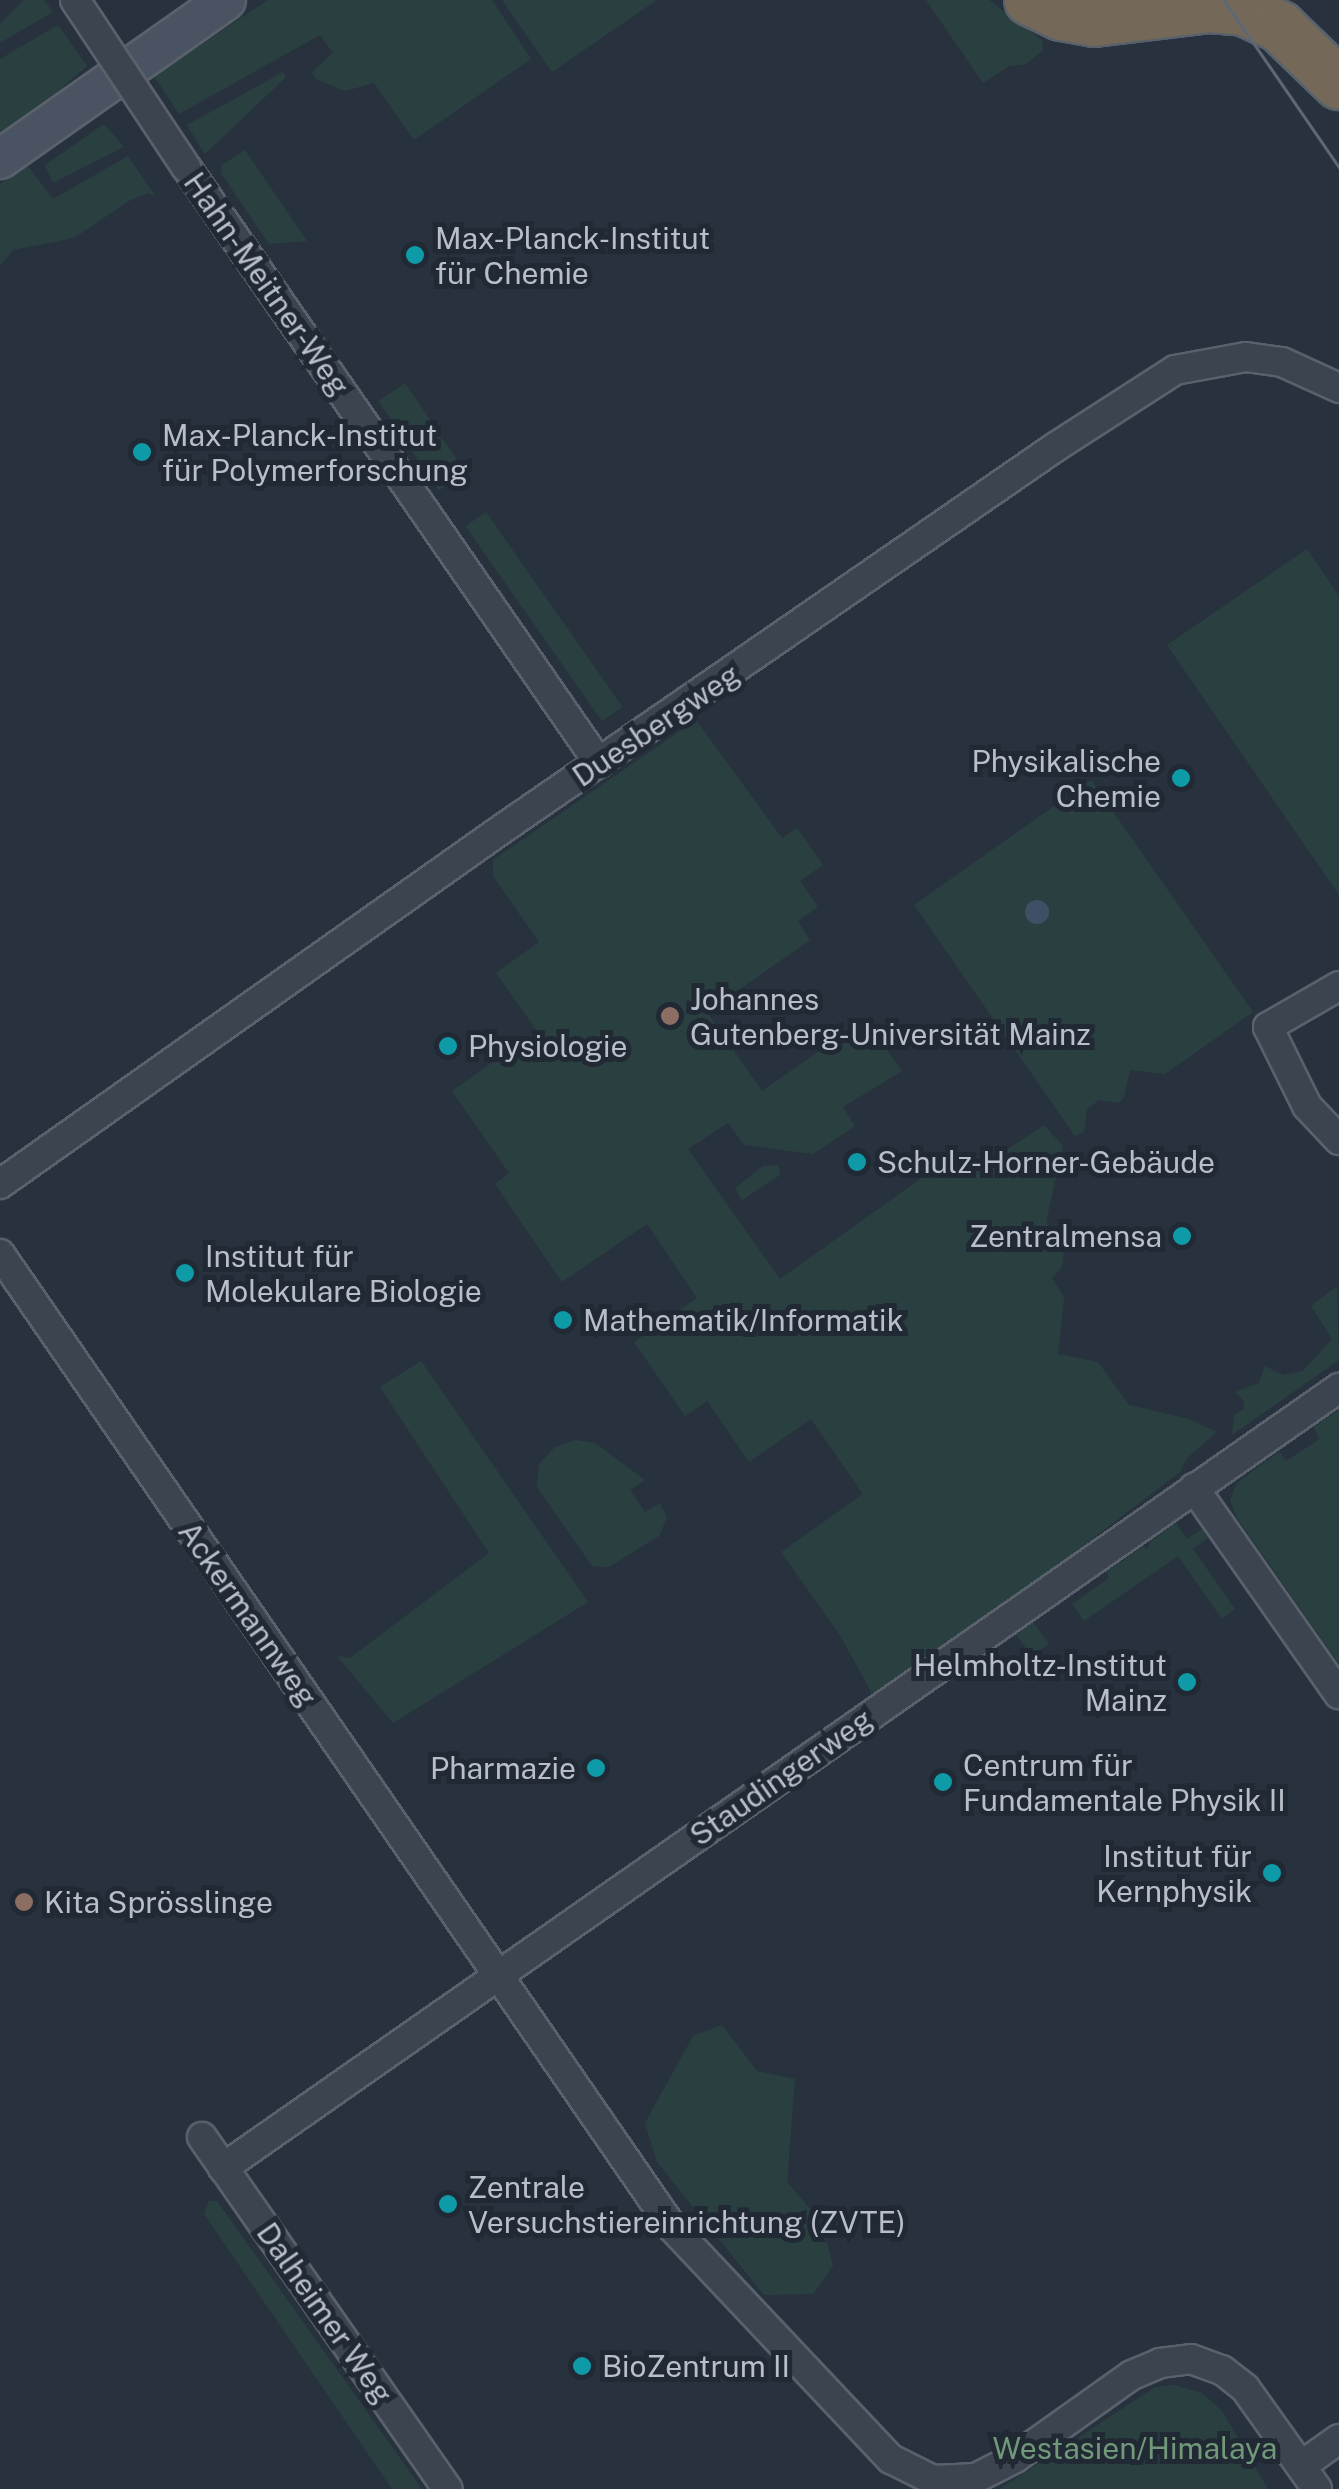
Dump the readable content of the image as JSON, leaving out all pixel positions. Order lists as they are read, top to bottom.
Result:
{
  "streets": {
    "street": [
      "Hahn-Meitner-Weg",
      "Duesbergweg",
      "Ackermannweg",
      "Staudingerweg",
      "Dalheimer Weg"
    ]
  },
  "crossings": [
    ["Hahn-Meitner-Weg", "Duesbergweg"],
    ["Ackermannweg", "Staudingerweg"],
    ["Staudingerweg", "Dalheimer Weg"]
  ],
  "parks": ["Westasien/Himalaya"],
  "places": [
    "Max-Planck-Institut für Chemie",
    "Max-Planck-Institut für Polymerforschung",
    "Physikalische Chemie",
    "Johannes Gutenberg-Universität Mainz",
    "Physiologie",
    "Schulz-Horner-Gebäude",
    "Zentralmensa",
    "Institut für Molekulare Biologie",
    "Mathematik/Informatik",
    "Helmholtz-Institut Mainz",
    "Pharmazie",
    "Centrum für Fundamentale Physik II",
    "Institut für Kernphysik",
    "Kita Sprösslinge",
    "Zentrale Versuchstiereinrichtung (ZVTE)",
    "BioZentrum II"
  ]
}
